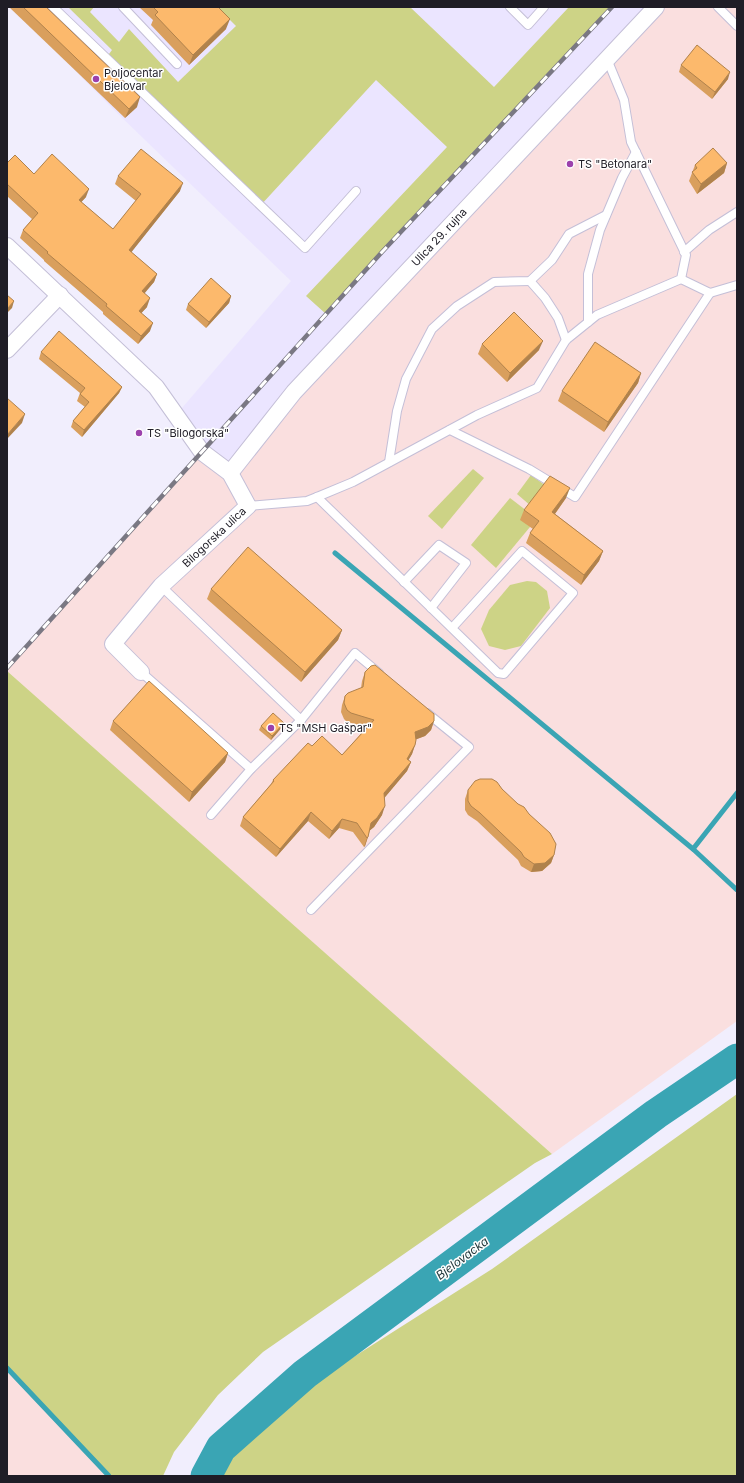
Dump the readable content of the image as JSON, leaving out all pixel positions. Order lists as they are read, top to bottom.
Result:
{
  "streets": {
    "street": ["Ulica 29. rujna", "Bilogorska ulica"]
  },
  "crossings": [
    ["Ulica 29. rujna", "Bilogorska ulica"]
  ],
  "water": ["Bjelovacka"],
  "places": [
    "Poljocentar Bjelovar",
    "TS \"Betonara\"",
    "TS \"Bilogorska\"",
    "TS \"MSH Gašpar\""
  ]
}
